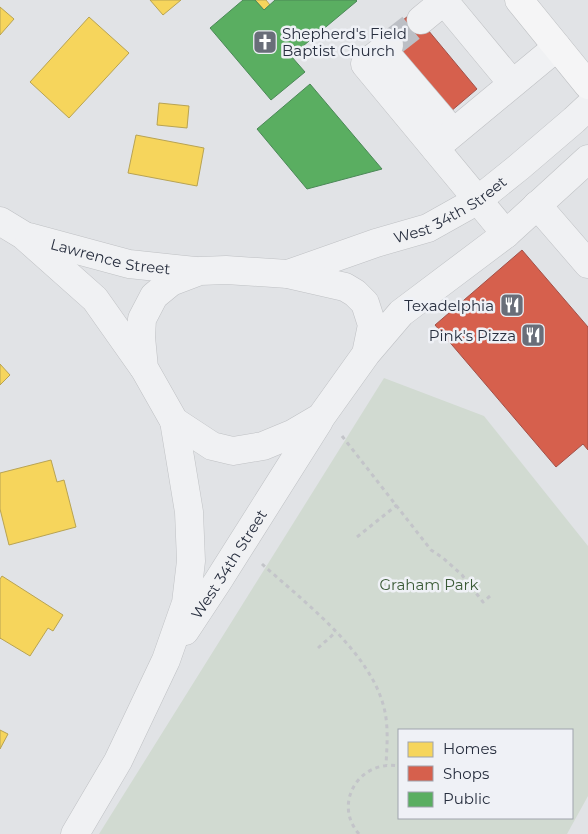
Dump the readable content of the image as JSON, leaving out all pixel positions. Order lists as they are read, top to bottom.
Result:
{
  "streets": {
    "street": ["West 34th Street", "Lawrence Street"]
  },
  "crossings": [
    ["West 34th Street", "Lawrence Street"]
  ],
  "parks": ["Graham Park"],
  "places": {
    "church": ["Shepherd's Field Baptist Church"],
    "restaurant": ["Texadelphia", "Pink's Pizza"]
  },
  "legend": ["Homes", "Shops", "Public"]
}
